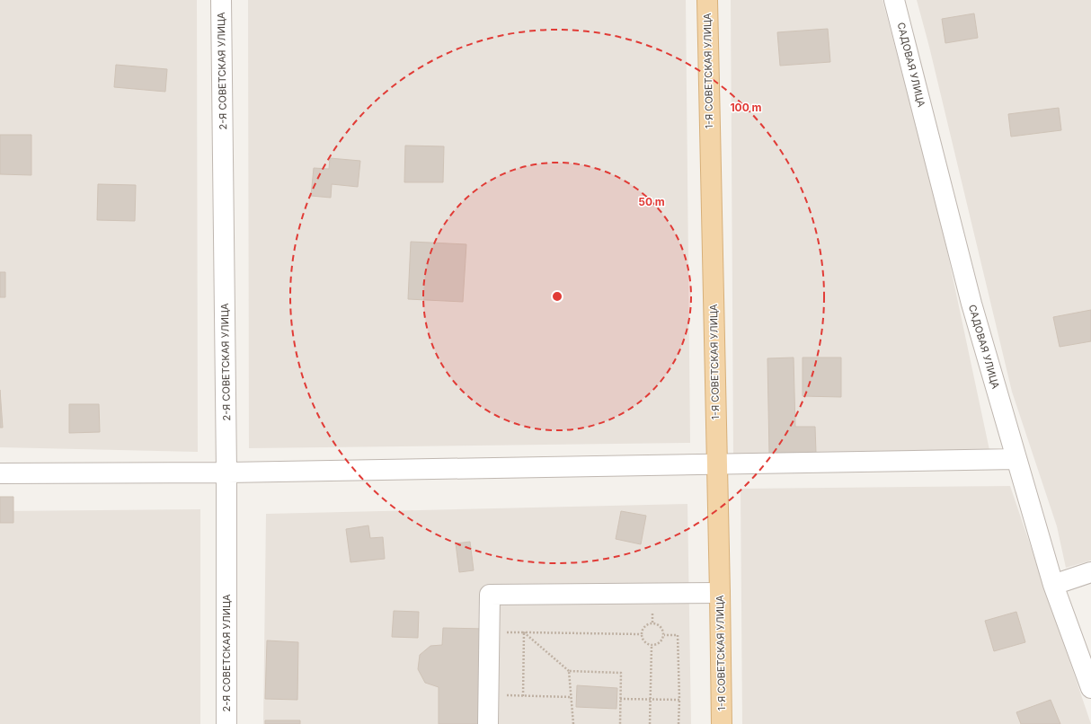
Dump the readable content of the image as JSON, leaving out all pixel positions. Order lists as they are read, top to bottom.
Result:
{
  "streets": {
    "main road": ["1-Я СОВЕТСКАЯ УЛИЦА"],
    "street": ["САДОВАЯ УЛИЦА", "2-Я СОВЕТСКАЯ УЛИЦА"]
  },
  "rings": ["100 m", "50 m"]
}
